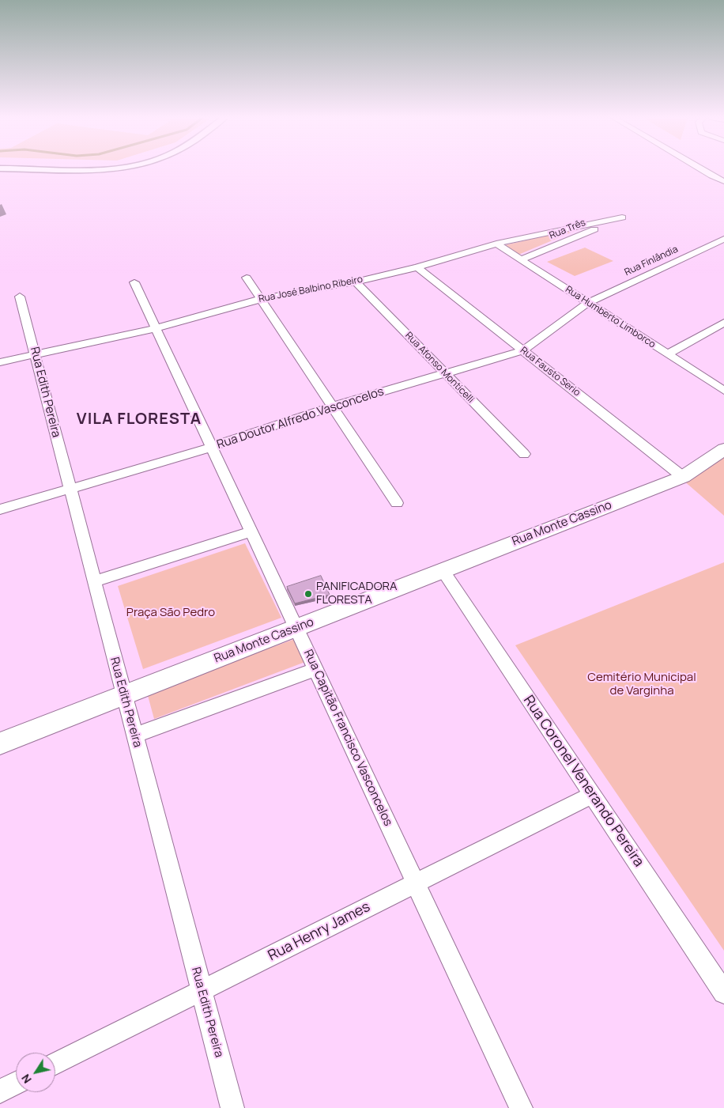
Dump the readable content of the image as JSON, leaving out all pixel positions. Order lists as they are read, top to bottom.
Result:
{
  "streets": {
    "main road": ["Rua Monte Cassino"],
    "street": [
      "Rua Três",
      "Rua Finlândia",
      "Rua José Balbino Ribeiro",
      "Rua Humberto Limborco",
      "Rua Afonso Monticelli",
      "Rua Fausto Serio",
      "Rua Edith Pereira",
      "Rua Doutor Alfredo Vasconcelos",
      "Rua Capitão Francisco Vasconcelos",
      "Rua Coronel Venerando Pereira",
      "Rua Henry James"
    ]
  },
  "crossings": [
    ["Rua Três", "Rua José Balbino Ribeiro"],
    ["Rua Três", "Rua Humberto Limborco"],
    ["Rua Finlândia", "Rua Humberto Limborco"],
    ["Rua Finlândia", "Rua Doutor Alfredo Vasconcelos"],
    ["Rua José Balbino Ribeiro", "Rua Humberto Limborco"],
    ["Rua José Balbino Ribeiro", "Rua Afonso Monticelli"],
    ["Rua José Balbino Ribeiro", "Rua Fausto Serio"],
    ["Rua José Balbino Ribeiro", "Rua Edith Pereira"],
    ["Rua José Balbino Ribeiro", "Rua Capitão Francisco Vasconcelos"],
    ["Rua Humberto Limborco", "Rua Doutor Alfredo Vasconcelos"],
    ["Rua Afonso Monticelli", "Rua Doutor Alfredo Vasconcelos"],
    ["Rua Fausto Serio", "Rua Doutor Alfredo Vasconcelos"],
    ["Rua Fausto Serio", "Rua Monte Cassino"],
    ["Rua Edith Pereira", "Rua Doutor Alfredo Vasconcelos"],
    ["Rua Edith Pereira", "Rua Monte Cassino"],
    ["Rua Edith Pereira", "Rua Henry James"],
    ["Rua Doutor Alfredo Vasconcelos", "Rua Capitão Francisco Vasconcelos"],
    ["Rua Monte Cassino", "Rua Capitão Francisco Vasconcelos"],
    ["Rua Monte Cassino", "Rua Coronel Venerando Pereira"],
    ["Rua Capitão Francisco Vasconcelos", "Rua Henry James"],
    ["Rua Coronel Venerando Pereira", "Rua Henry James"]
  ],
  "districts": ["VILA FLORESTA"],
  "parks": ["Praça São Pedro", "Cemitério Municipal de Varginha"],
  "places": ["PANIFICADORA FLORESTA"],
  "north": "bottom left"
}
